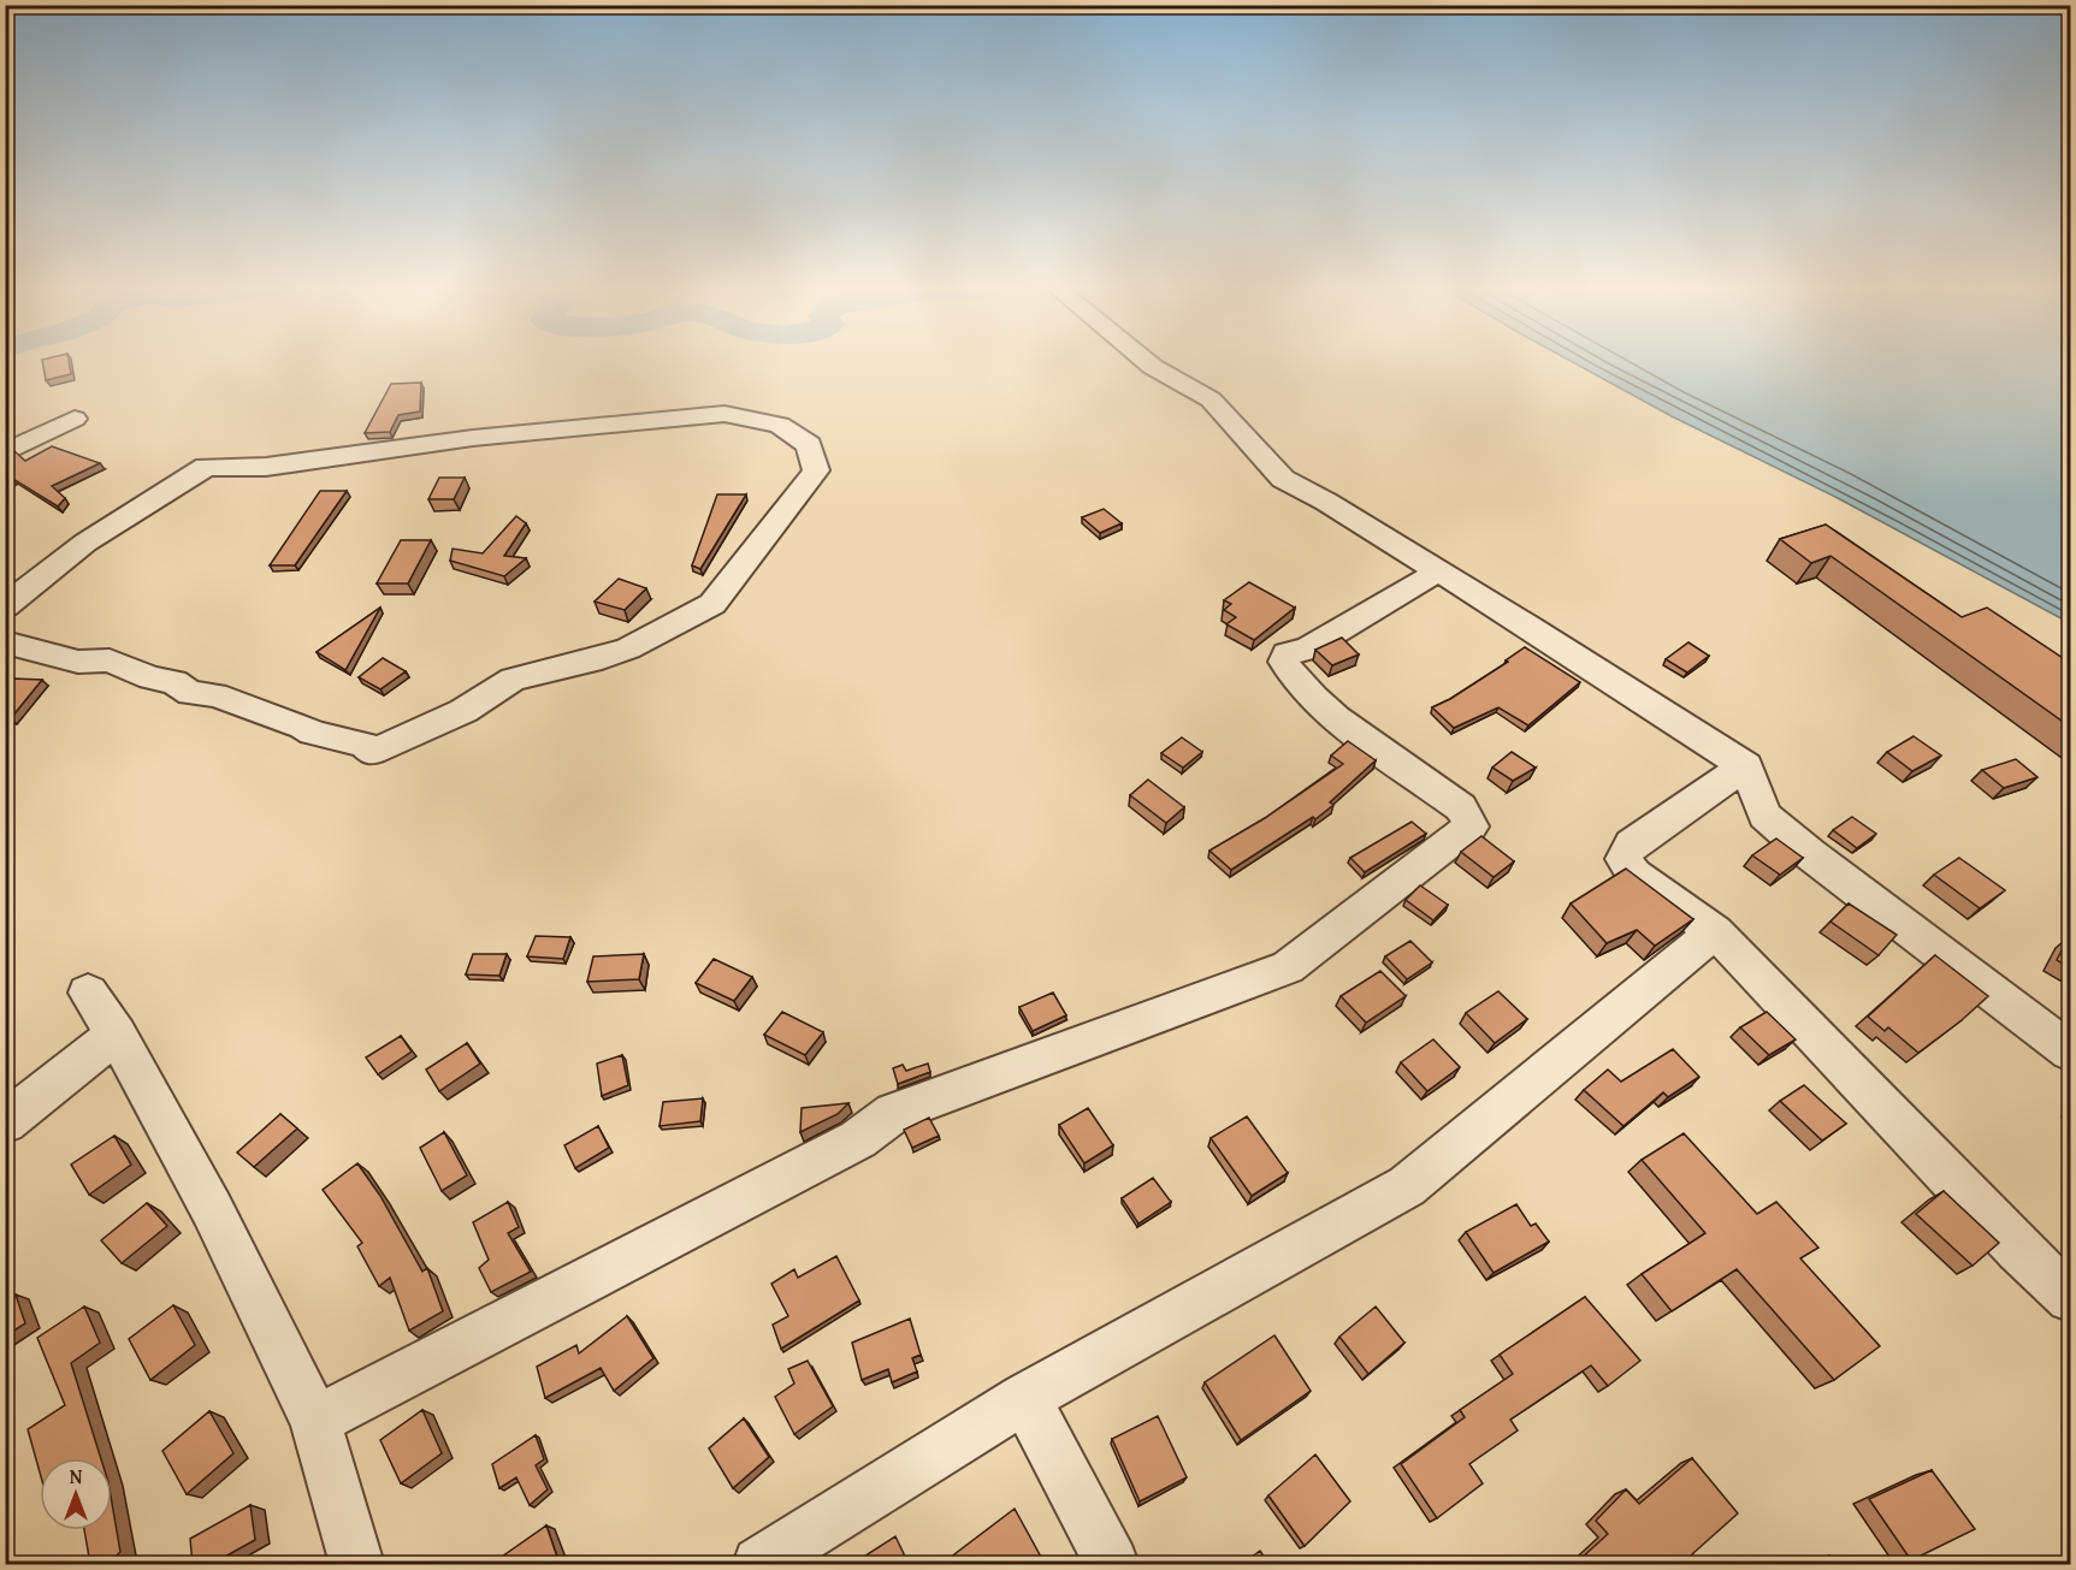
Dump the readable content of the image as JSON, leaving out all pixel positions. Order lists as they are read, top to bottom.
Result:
{
  "north": "top"
}
